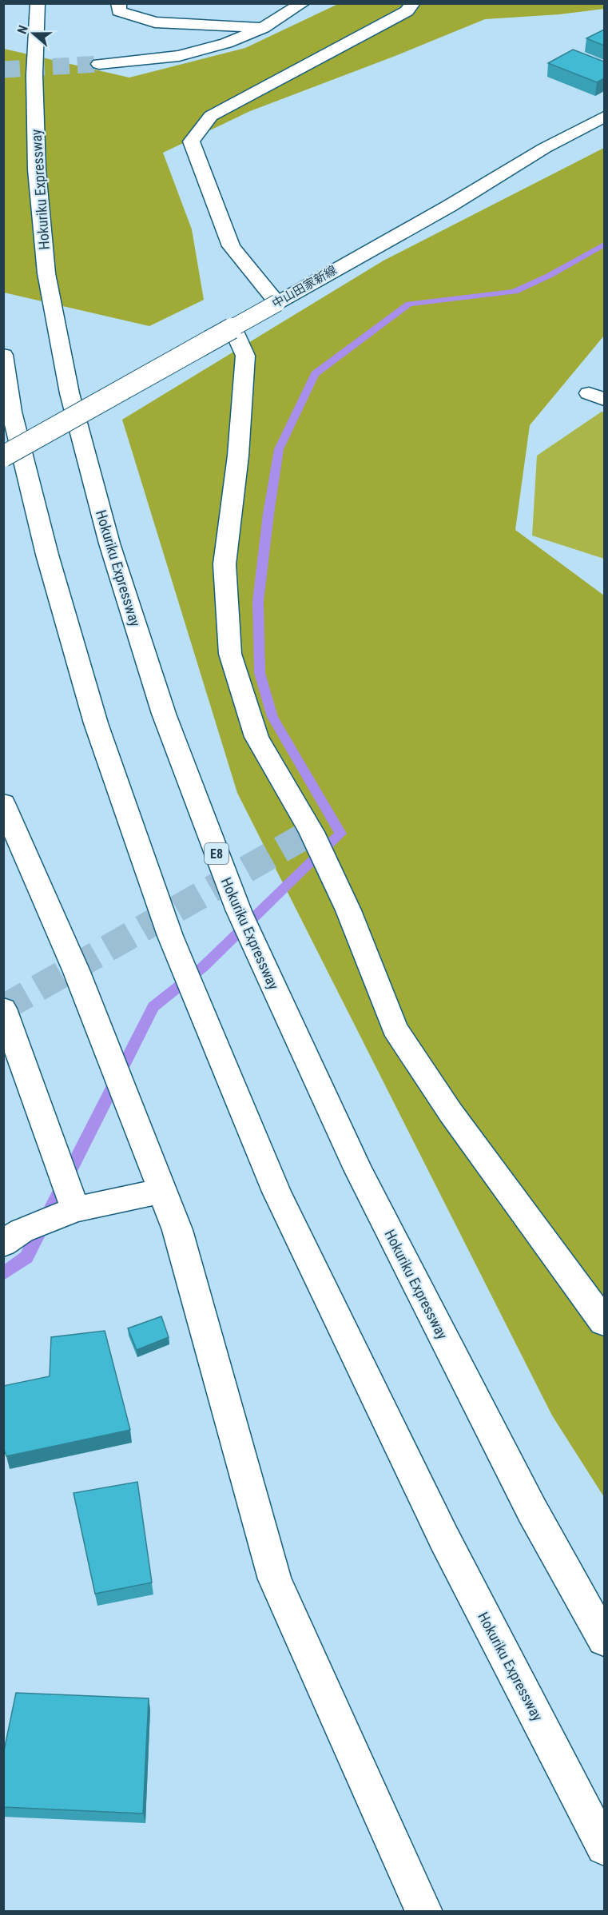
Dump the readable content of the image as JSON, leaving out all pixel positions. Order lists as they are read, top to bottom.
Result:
{
  "streets": {
    "main road": ["Hokuriku Expressway", "中山田家新線", "E8"]
  },
  "north": "left"
}
